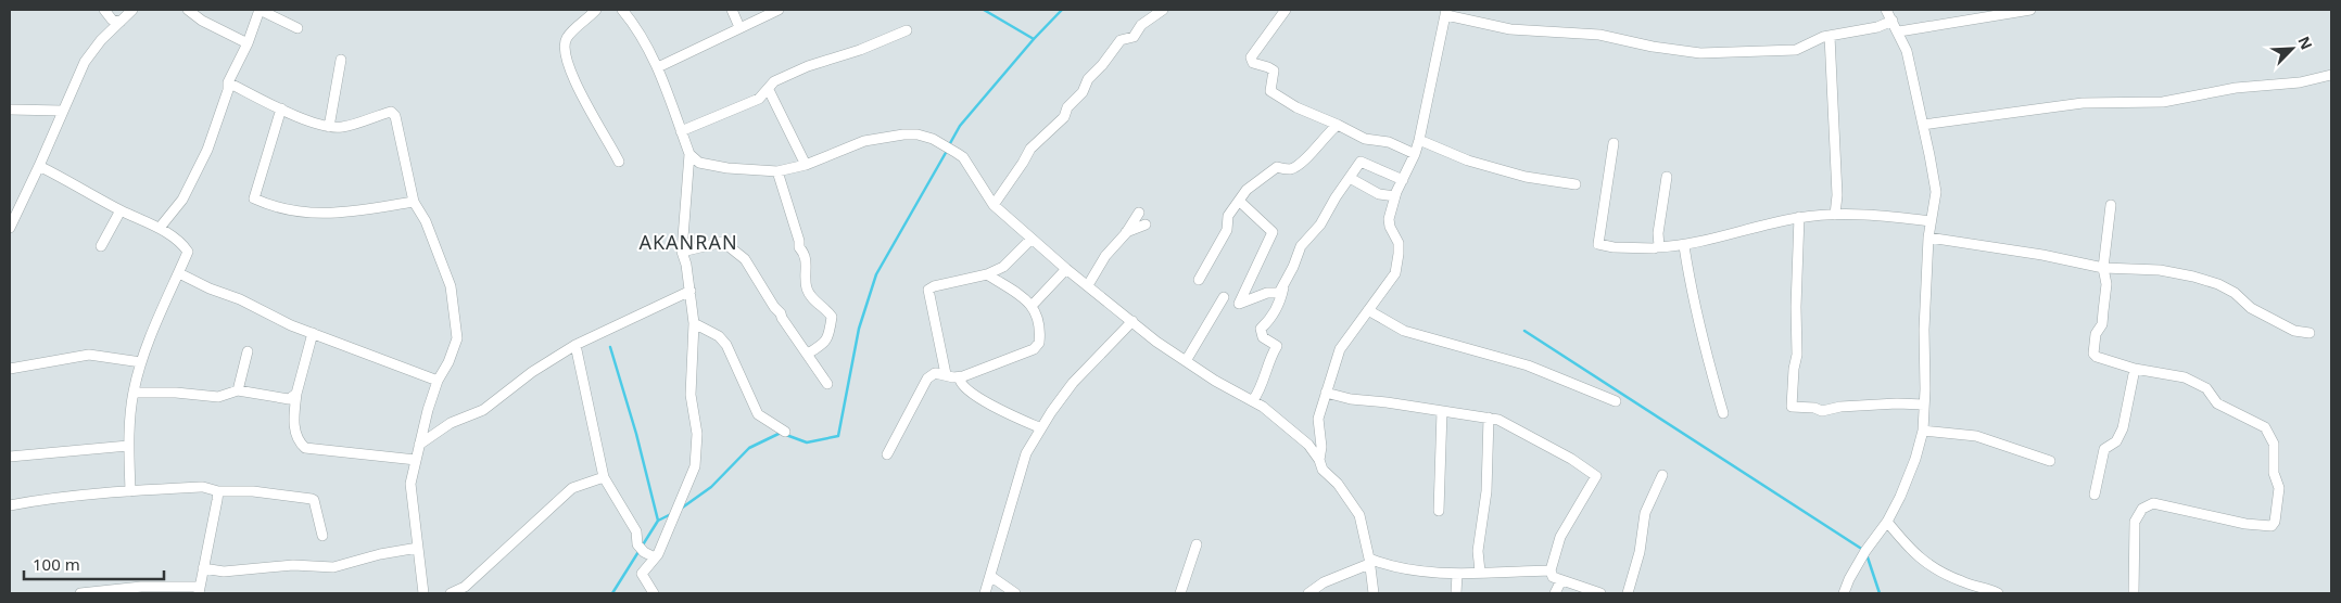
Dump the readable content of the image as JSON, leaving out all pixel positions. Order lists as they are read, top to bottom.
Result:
{
  "districts": ["AKANRAN"],
  "scale_bar": "100 m",
  "north": "top right"
}
